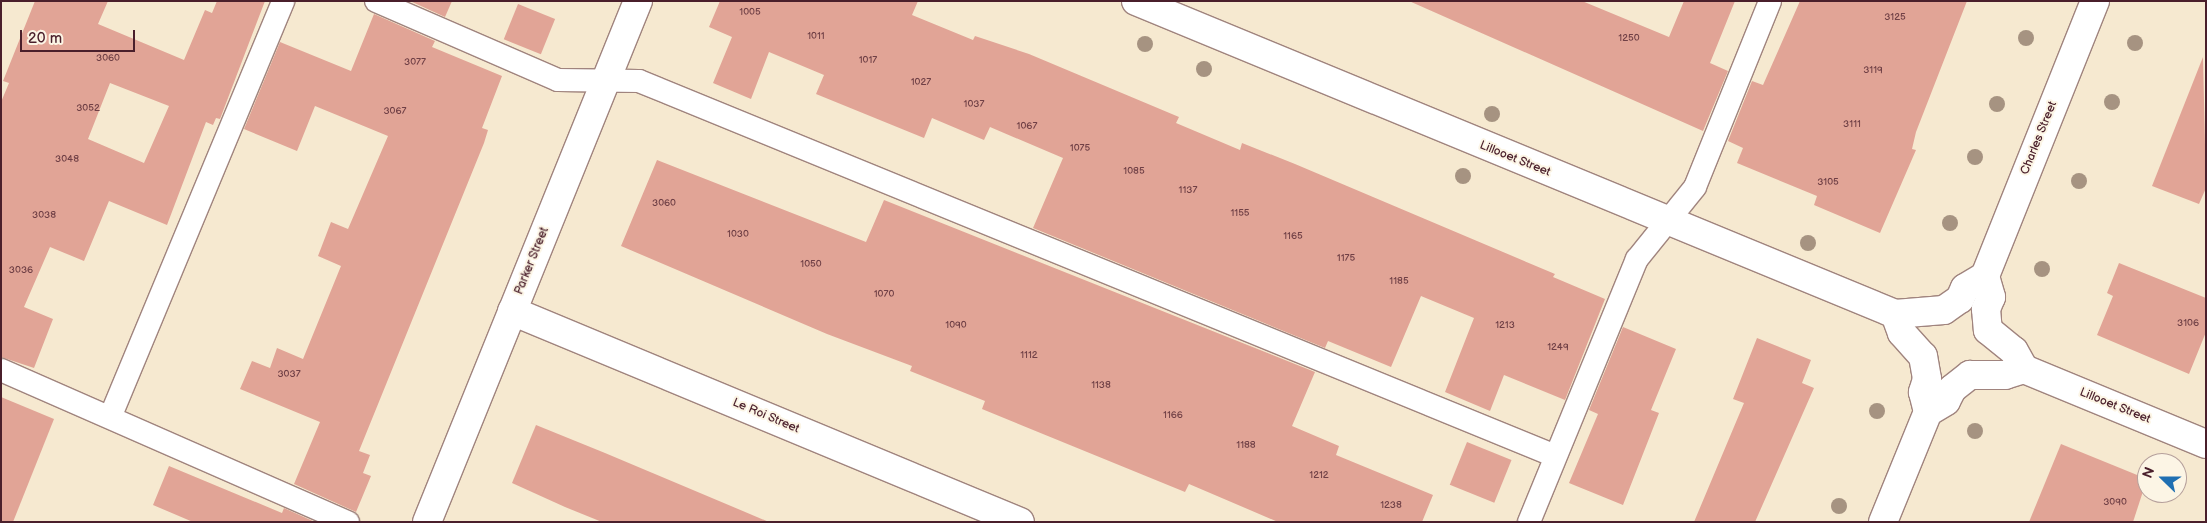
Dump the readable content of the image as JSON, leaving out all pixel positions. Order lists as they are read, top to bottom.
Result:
{
  "streets": {
    "street": [
      "Charles Street",
      "Lillooet Street",
      "Parker Street",
      "Le Roi Street"
    ]
  },
  "crossings": [
    ["Charles Street", "Lillooet Street"],
    ["Parker Street", "Le Roi Street"]
  ],
  "house_numbers": [
    "1005",
    "3125",
    "1011",
    "1250",
    "3060",
    "1017",
    "3077",
    "3119",
    "1027",
    "1037",
    "3052",
    "3067",
    "3111",
    "1067",
    "1075",
    "3048",
    "1085",
    "3105",
    "1137",
    "3060",
    "1155",
    "3038",
    "1030",
    "1165",
    "1175",
    "1050",
    "3036",
    "1185",
    "1070",
    "3106",
    "1090",
    "1213",
    "1249",
    "1112",
    "3037",
    "1138",
    "1166",
    "1188",
    "1212",
    "3090",
    "1238"
  ],
  "scale_bar": "20 m",
  "north": "left"
}
